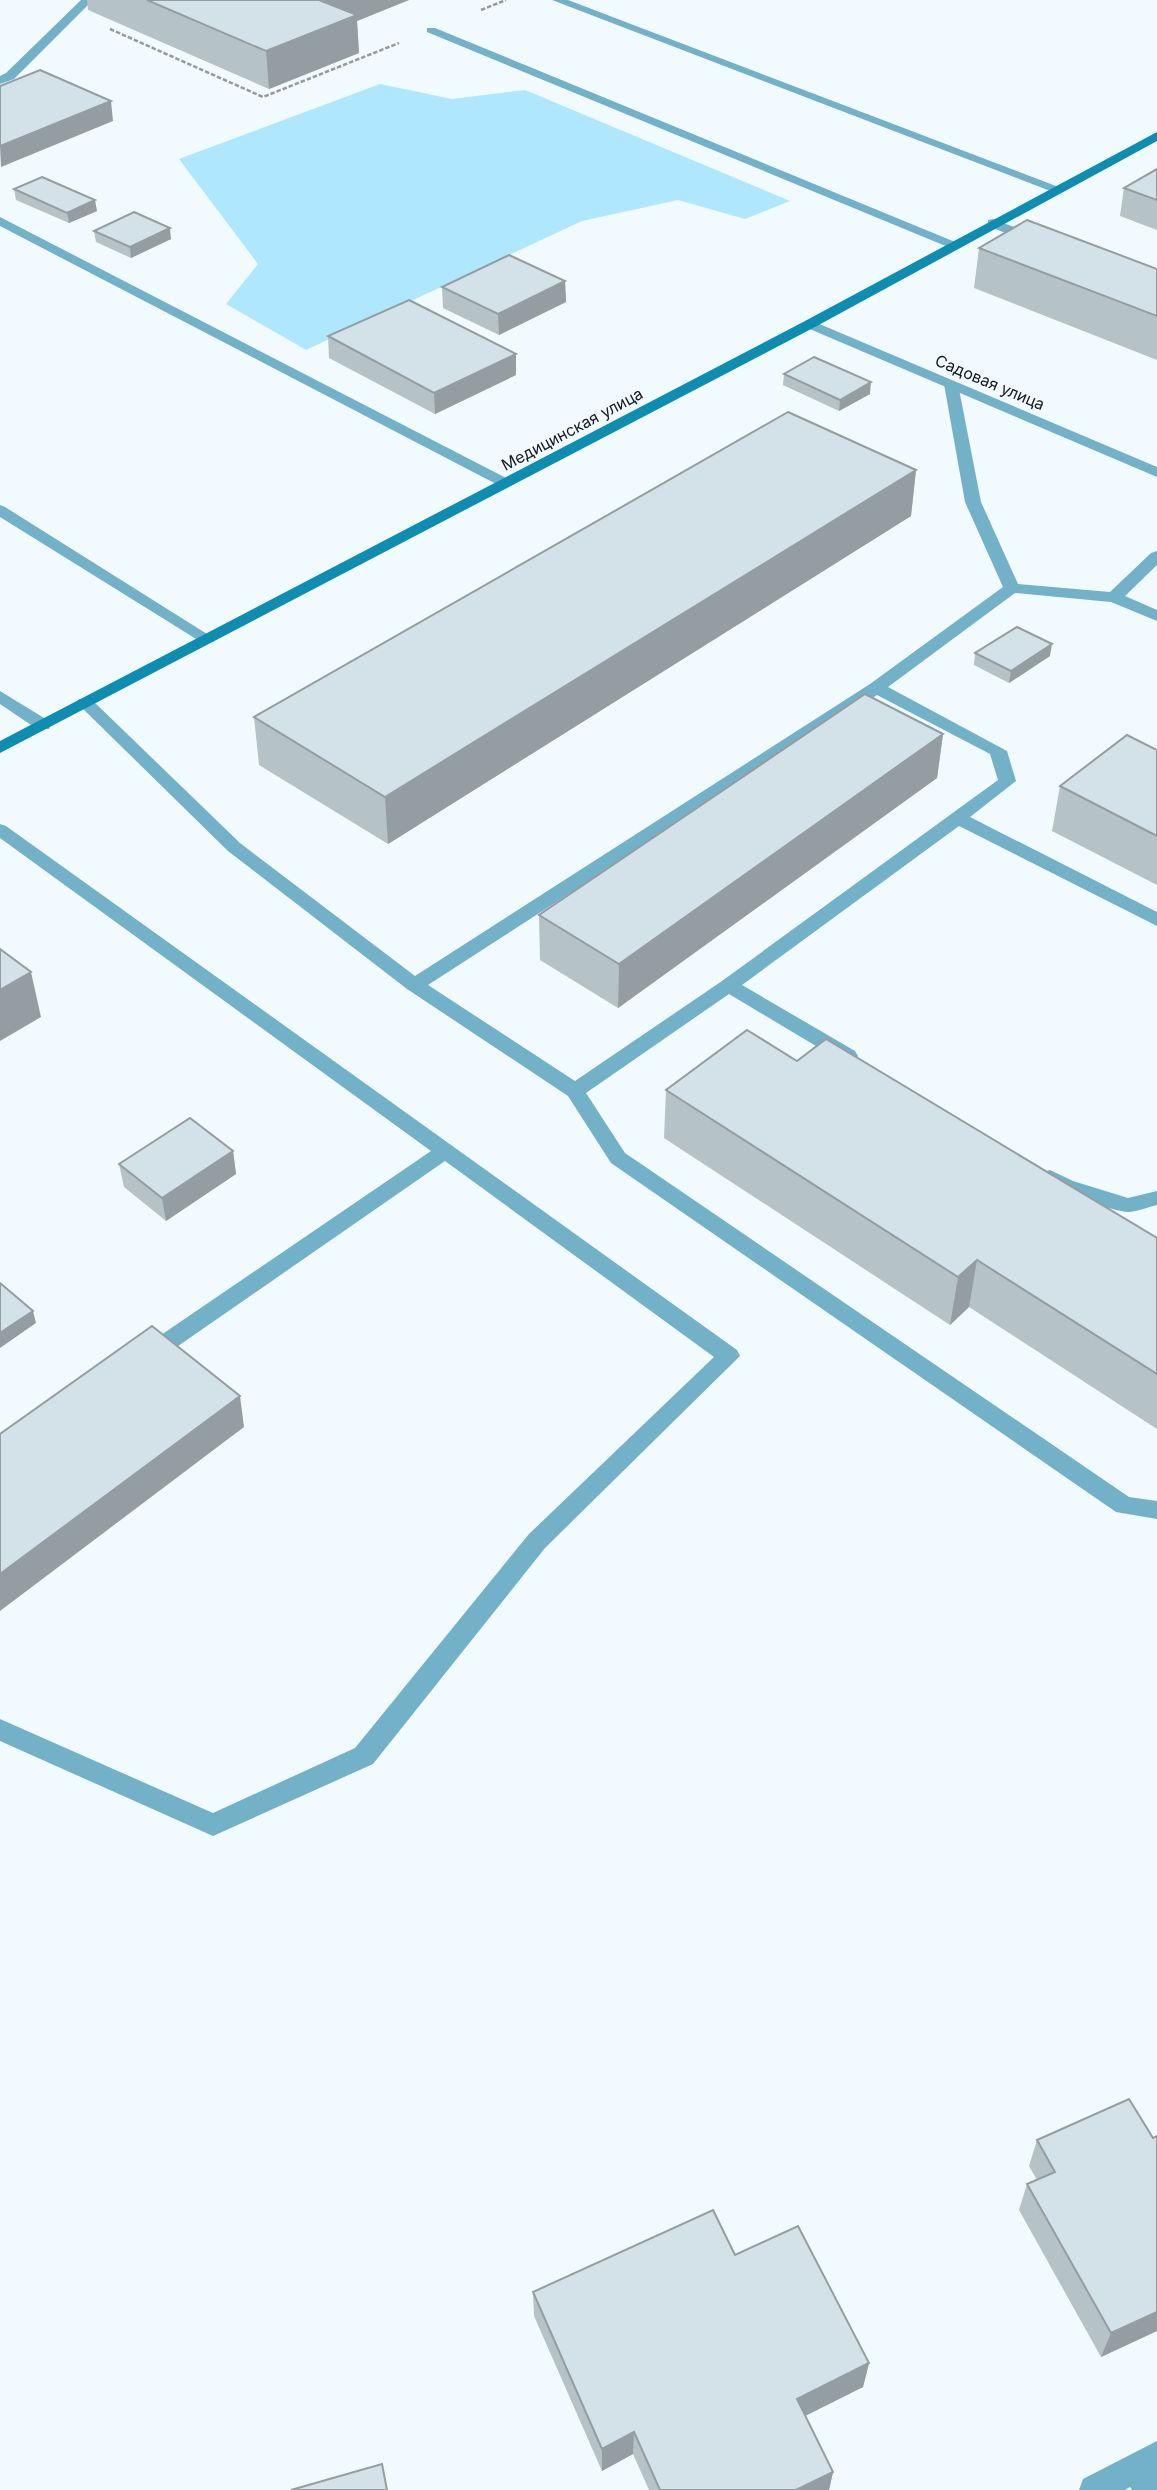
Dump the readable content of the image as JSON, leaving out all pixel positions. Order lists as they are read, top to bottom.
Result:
{
  "streets": {
    "main road": ["Медицинская улица"],
    "street": ["Садовая улица"]
  },
  "crossings": [
    ["Садовая улица", "Медицинская улица"]
  ]
}
